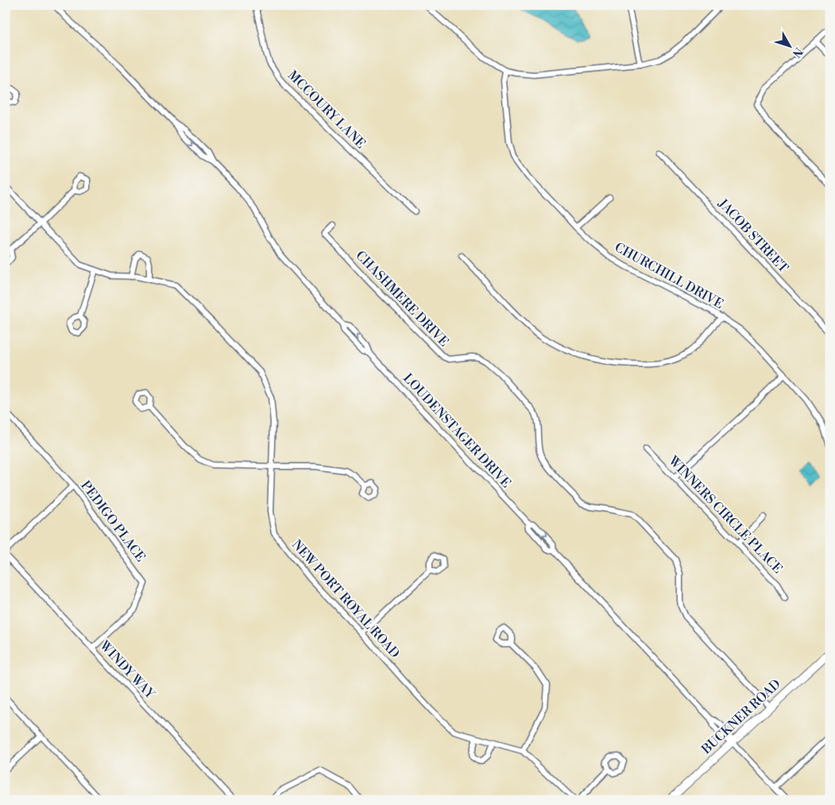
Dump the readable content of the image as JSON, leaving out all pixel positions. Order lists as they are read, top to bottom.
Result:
{
  "streets": {
    "street": [
      "MCCOURY LANE",
      "JACOB STREET",
      "CHURCHILL DRIVE",
      "CHASHMERE DRIVE",
      "LOUDENSTAGER DRIVE",
      "WINNERS CIRCLE PLACE",
      "PEDIGO PLACE",
      "NEW PORT ROYAL ROAD",
      "WINDY WAY",
      "BUCKNER ROAD"
    ]
  },
  "crossings": [
    ["CHASHMERE DRIVE", "BUCKNER ROAD"],
    ["LOUDENSTAGER DRIVE", "BUCKNER ROAD"],
    ["PEDIGO PLACE", "WINDY WAY"]
  ],
  "north": "bottom right"
}
